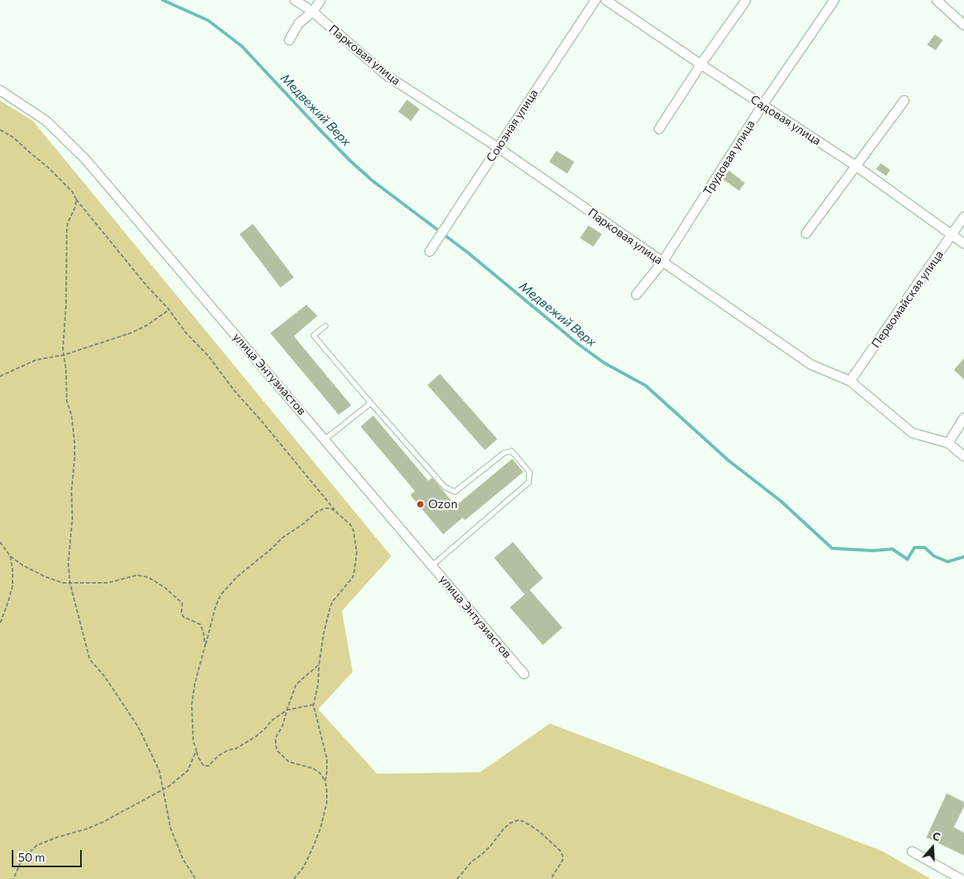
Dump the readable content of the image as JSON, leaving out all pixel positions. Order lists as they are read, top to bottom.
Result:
{
  "streets": {
    "street": [
      "Парковая улица",
      "Садовая улица",
      "Союзная улица",
      "Трудовая улица",
      "Первомайская улица",
      "улица Энтузиастов"
    ]
  },
  "crossings": [
    ["Парковая улица", "Союзная улица"],
    ["Парковая улица", "Трудовая улица"],
    ["Парковая улица", "Первомайская улица"],
    ["Садовая улица", "Трудовая улица"],
    ["Садовая улица", "Первомайская улица"]
  ],
  "water": ["Медвежий Верх"],
  "places": ["Ozon"],
  "scale_bar": "50 m",
  "north": "top"
}
